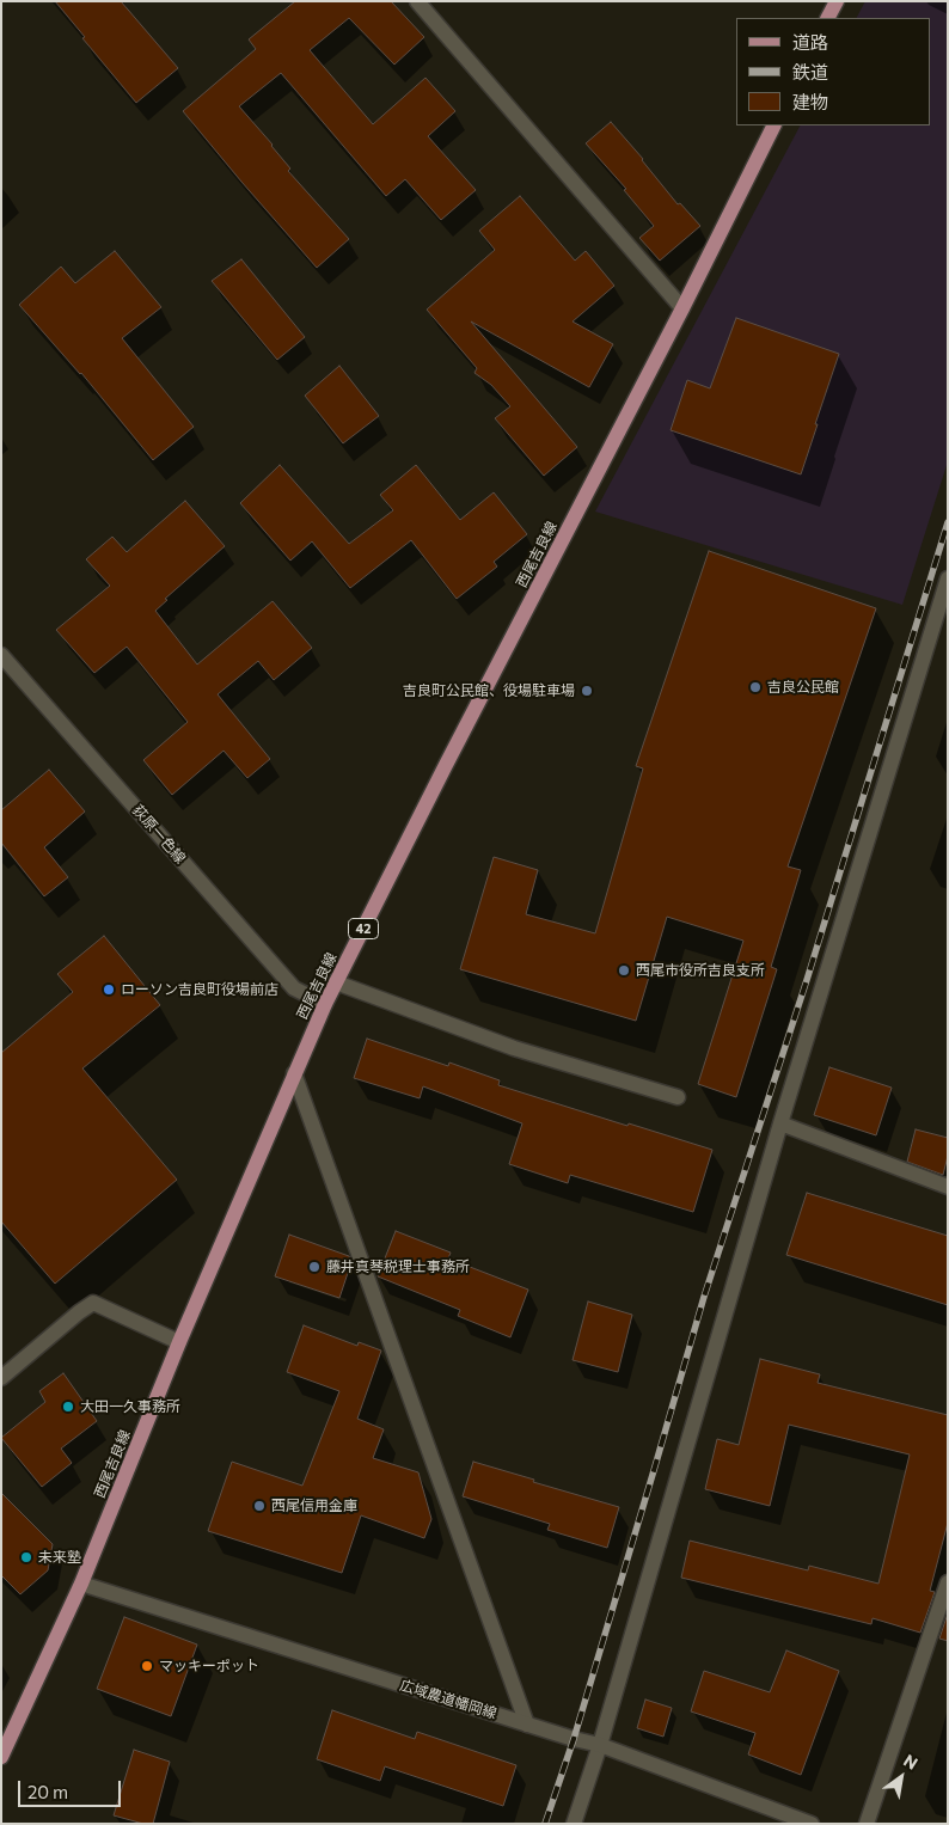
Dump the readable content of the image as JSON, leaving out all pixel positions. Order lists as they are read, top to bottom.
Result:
{
  "streets": {
    "main road": ["西尾吉良線", "42"],
    "street": ["荻原一色線", "広域農道幡岡線"]
  },
  "crossings": [
    ["西尾吉良線", "荻原一色線"],
    ["西尾吉良線", "広域農道幡岡線"]
  ],
  "places": [
    "吉良公民館",
    "吉良町公民館、役場駐車場",
    "西尾市役所吉良支所",
    "ローソン吉良町役場前店",
    "藤井真琴税理士事務所",
    "大田一久事務所",
    "西尾信用金庫",
    "未来塾",
    "マッキーポット"
  ],
  "legend": ["道路", "鉄道", "建物"],
  "scale_bar": "20 m",
  "north": "top right"
}
